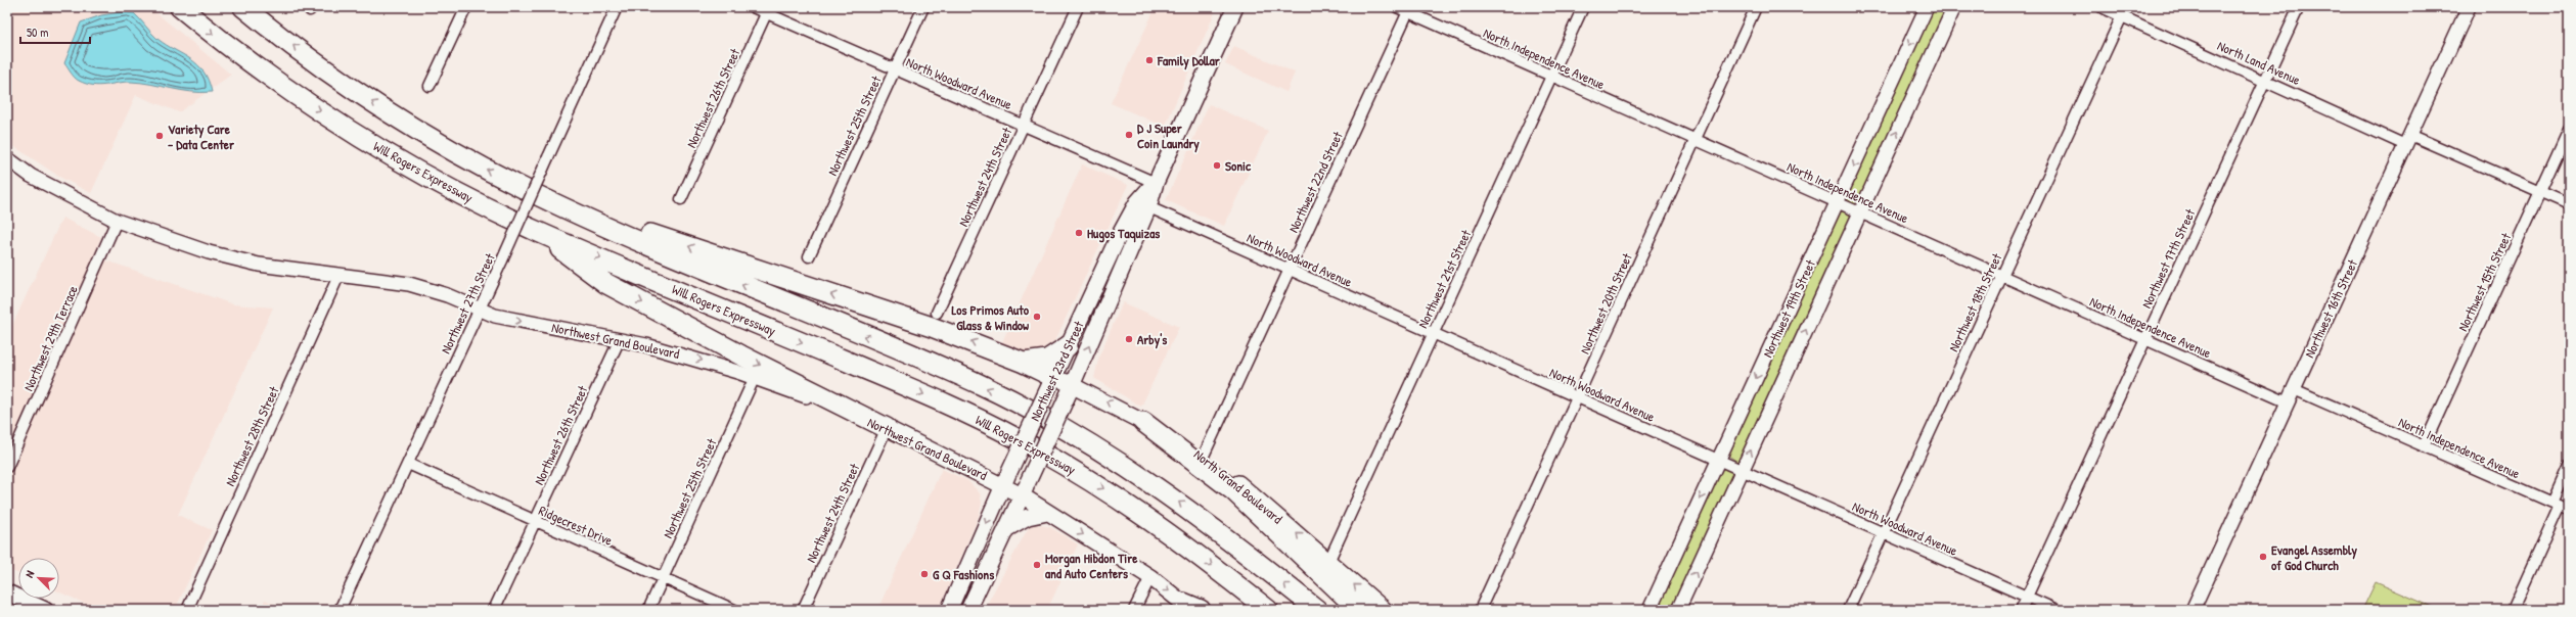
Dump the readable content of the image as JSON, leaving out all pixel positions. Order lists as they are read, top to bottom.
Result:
{
  "streets": {
    "highway": ["Will Rogers Expressway"],
    "main road": ["Northwest Grand Boulevard", "Northwest 23rd Street", "North Grand Boulevard"],
    "street": [
      "North Independence Avenue",
      "North Land Avenue",
      "North Woodward Avenue",
      "Northwest 26th Street",
      "Northwest 25th Street",
      "Northwest 24th Street",
      "Northwest 22nd Street",
      "Northwest 17th Street",
      "Northwest 21st Street",
      "Northwest 15th Street",
      "Northwest 18th Street",
      "Northwest 27th Street",
      "Northwest 20th Street",
      "Northwest 19th Street",
      "Northwest 16th Street",
      "Northwest 29th Terrace",
      "Northwest 28th Street",
      "Ridgecrest Drive"
    ]
  },
  "crossings": [
    ["North Independence Avenue", "Northwest 22nd Street"],
    ["North Independence Avenue", "Northwest 17th Street"],
    ["North Independence Avenue", "Northwest 21st Street"],
    ["North Independence Avenue", "Northwest 15th Street"],
    ["North Independence Avenue", "Northwest 18th Street"],
    ["North Independence Avenue", "Northwest 20th Street"],
    ["North Independence Avenue", "Northwest 19th Street"],
    ["North Independence Avenue", "Northwest 16th Street"],
    ["North Land Avenue", "Northwest 17th Street"],
    ["North Land Avenue", "Northwest 15th Street"],
    ["North Land Avenue", "Northwest 18th Street"],
    ["North Land Avenue", "Northwest 16th Street"],
    ["North Woodward Avenue", "Northwest 26th Street"],
    ["North Woodward Avenue", "Northwest 25th Street"],
    ["North Woodward Avenue", "Northwest 24th Street"],
    ["North Woodward Avenue", "Northwest 22nd Street"],
    ["North Woodward Avenue", "Northwest 17th Street"],
    ["North Woodward Avenue", "Northwest 21st Street"],
    ["North Woodward Avenue", "Northwest 18th Street"],
    ["North Woodward Avenue", "Northwest 20th Street"],
    ["North Woodward Avenue", "Northwest 19th Street"],
    ["North Woodward Avenue", "Northwest 23rd Street"],
    ["Northwest 26th Street", "Northwest Grand Boulevard"],
    ["Northwest 26th Street", "Ridgecrest Drive"],
    ["Northwest 25th Street", "Northwest Grand Boulevard"],
    ["Northwest 25th Street", "Ridgecrest Drive"],
    ["Northwest 24th Street", "Northwest Grand Boulevard"],
    ["Northwest 22nd Street", "North Grand Boulevard"],
    ["Northwest 21st Street", "North Grand Boulevard"],
    ["Northwest 27th Street", "Northwest Grand Boulevard"],
    ["Northwest 27th Street", "Ridgecrest Drive"],
    ["Northwest 29th Terrace", "Northwest Grand Boulevard"],
    ["Northwest Grand Boulevard", "Northwest 23rd Street"],
    ["Northwest Grand Boulevard", "Northwest 28th Street"],
    ["Northwest 23rd Street", "North Grand Boulevard"]
  ],
  "one_way": ["North Grand Boulevard"],
  "places": [
    "Family Dollar",
    "D J Super Coin Laundry",
    "Variety Care - Data Center",
    "Sonic",
    "Hugos Taquizas",
    "Los Primos Auto Glass & Window",
    "Arby's",
    "Evangel Assembly of God Church",
    "Morgan Hibdon Tire and Auto Centers",
    "G Q Fashions"
  ],
  "scale_bar": "50 m",
  "north": "top left"
}
